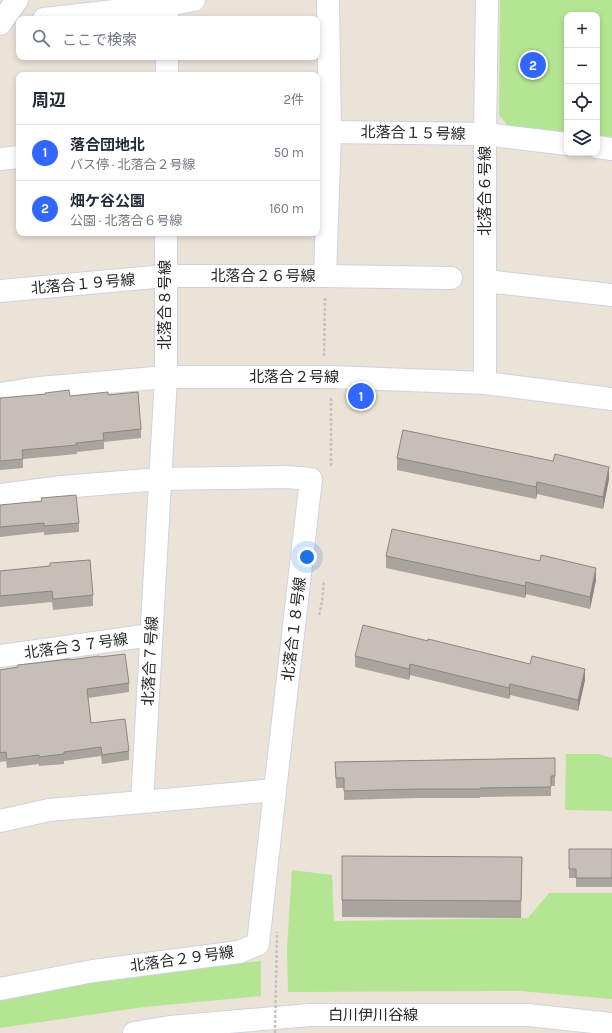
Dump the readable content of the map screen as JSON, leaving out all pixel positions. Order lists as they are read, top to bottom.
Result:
{
  "streets": {
    "street": [
      "北落合１５号線",
      "北落合６号線",
      "北落合２６号線",
      "北落合１９号線",
      "北落合８号線",
      "北落合２号線",
      "北落合１８号線",
      "北落合３７号線",
      "北落合７号線",
      "北落合２９号線",
      "白川伊川谷線"
    ]
  },
  "crossings": [
    ["北落合１５号線", "北落合６号線"],
    ["北落合１５号線", "北落合２６号線"],
    ["北落合６号線", "北落合２号線"],
    ["北落合２６号線", "北落合１９号線"],
    ["北落合２６号線", "北落合８号線"],
    ["北落合１９号線", "北落合８号線"],
    ["北落合８号線", "北落合２号線"],
    ["北落合８号線", "北落合７号線"],
    ["北落合２号線", "北落合７号線"],
    ["北落合１８号線", "北落合７号線"],
    ["北落合１８号線", "北落合２９号線"],
    ["北落合３７号線", "北落合７号線"]
  ],
  "page": {
    "map_buttons": ["+", "−"],
    "search": "ここで検索",
    "pins": ["2", "1"],
    "heading": ["周辺", "2件"],
    "list": [
      {
        "mark": "1",
        "name": "落合団地北",
        "note": "バス停 · 北落合２号線",
        "value": "50 m"
      },
      {
        "mark": "2",
        "name": "畑ケ谷公園",
        "note": "公園 · 北落合６号線",
        "value": "160 m"
      }
    ]
  }
}
